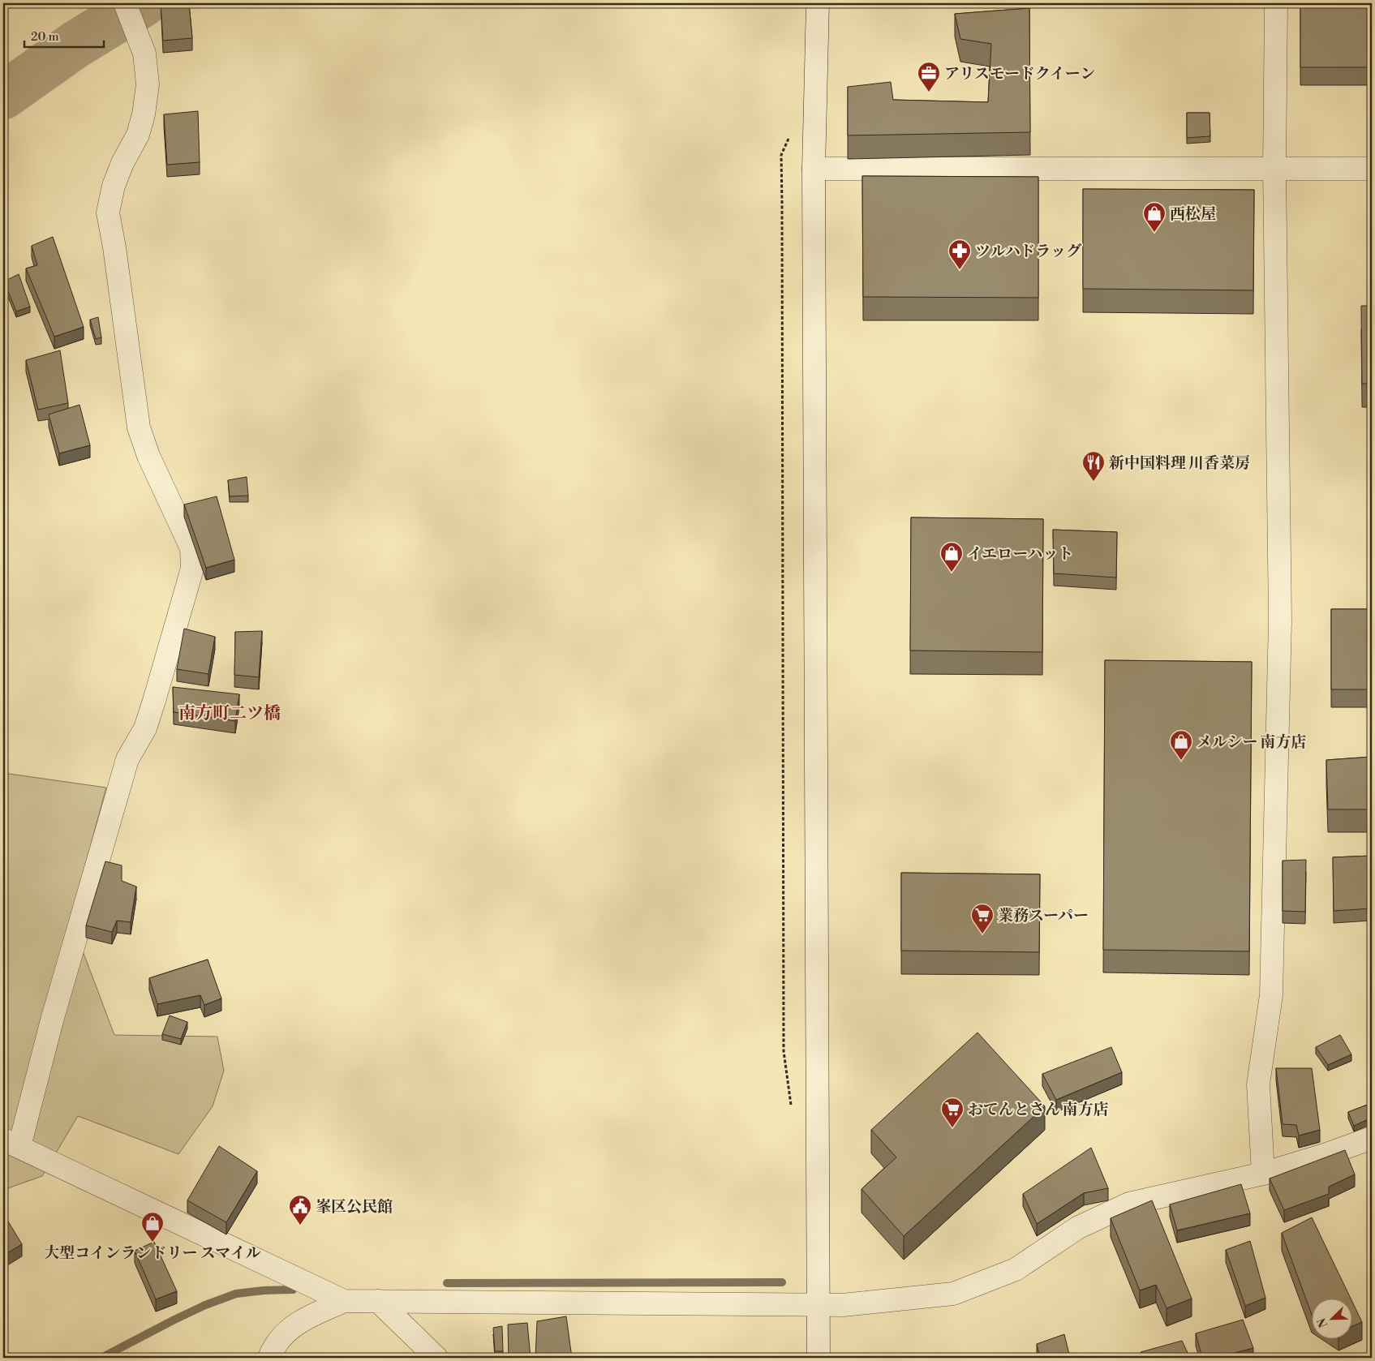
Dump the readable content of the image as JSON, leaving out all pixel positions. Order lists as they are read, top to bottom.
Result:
{
  "districts": ["南方町二ツ橋"],
  "places": {
    "office": ["アリスモードクイーン"],
    "shop": [
      "西松屋",
      "イエローハット",
      "メルシー 南方店",
      "大型コインランドリー スマイル"
    ],
    "pharmacy": ["ツルハドラッグ"],
    "restaurant": ["新中国料理 川香菜房"],
    "supermarket": ["業務スーパー", "おてんとさん 南方店"],
    "public building": ["峯区公民館"]
  },
  "scale_bar": "20 m",
  "north": "bottom left"
}
